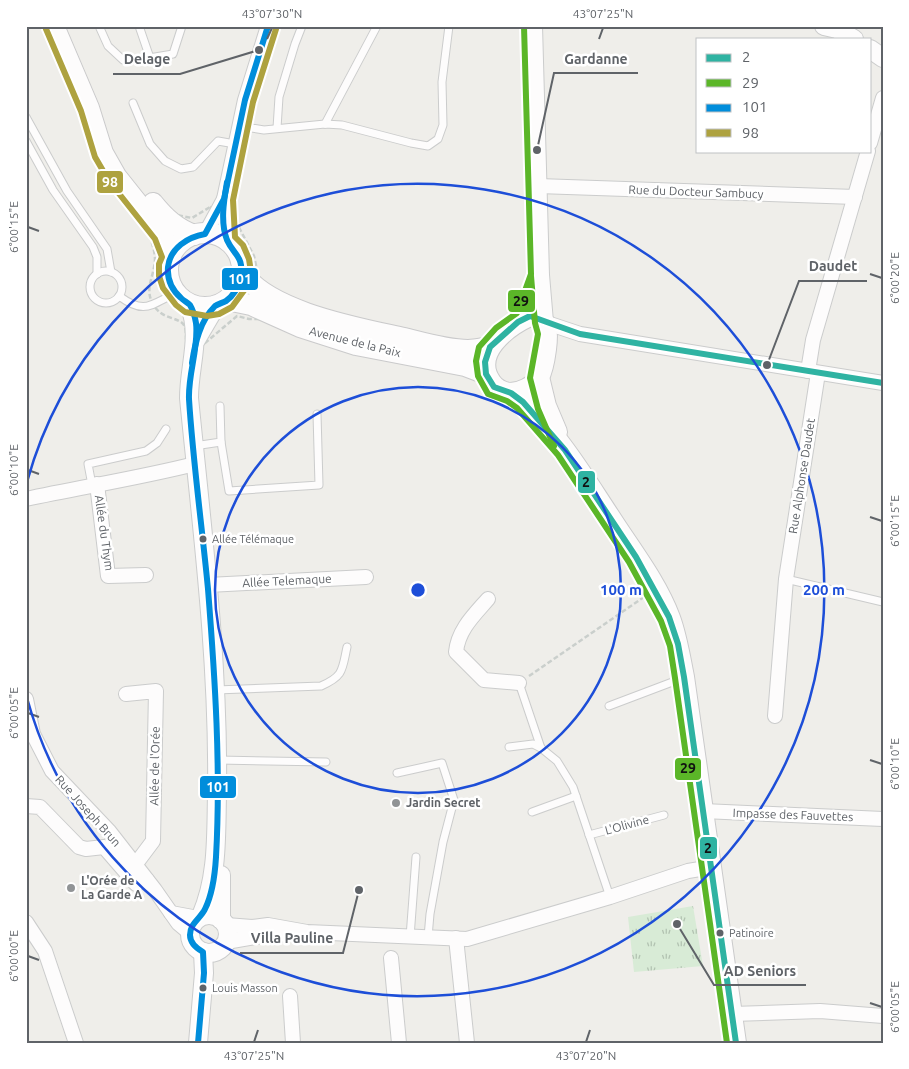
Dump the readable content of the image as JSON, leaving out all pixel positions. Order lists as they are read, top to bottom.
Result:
{
  "streets": {
    "main road": ["Avenue de la Paix"],
    "street": [
      "Rue du Docteur Sambucy",
      "Rue Alphonse Daudet",
      "Allée du Thym",
      "Allée Telemaque",
      "Allée de l'Orée",
      "Rue Joseph Brun",
      "Impasse des Fauvettes"
    ],
    "lane": ["L'Olivine"]
  },
  "crossings": [
    ["Rue du Docteur Sambucy", "Rue Alphonse Daudet"],
    ["Allée de l'Orée", "Rue Joseph Brun"]
  ],
  "places": [
    "Delage",
    "Gardanne",
    "Daudet",
    "Allée Télémaque",
    "Jardin Secret",
    "L'Orée de La Garde A",
    "Villa Pauline",
    "AD Seniors",
    "Patinoire",
    "Louis Masson"
  ],
  "lines": [
    "transit line 29",
    "transit line 101",
    "transit line 98",
    "transit line 2"
  ],
  "legend": [
    "2",
    "29",
    "101",
    "98"
  ],
  "coordinates": [
    "43°07'30\"N",
    "43°07'25\"N",
    "6°00'15\"E",
    "6°00'20\"E",
    "6°00'10\"E",
    "6°00'05\"E",
    "6°00'00\"E",
    "43°07'20\"N"
  ],
  "rings": ["100 m", "200 m"]
}
